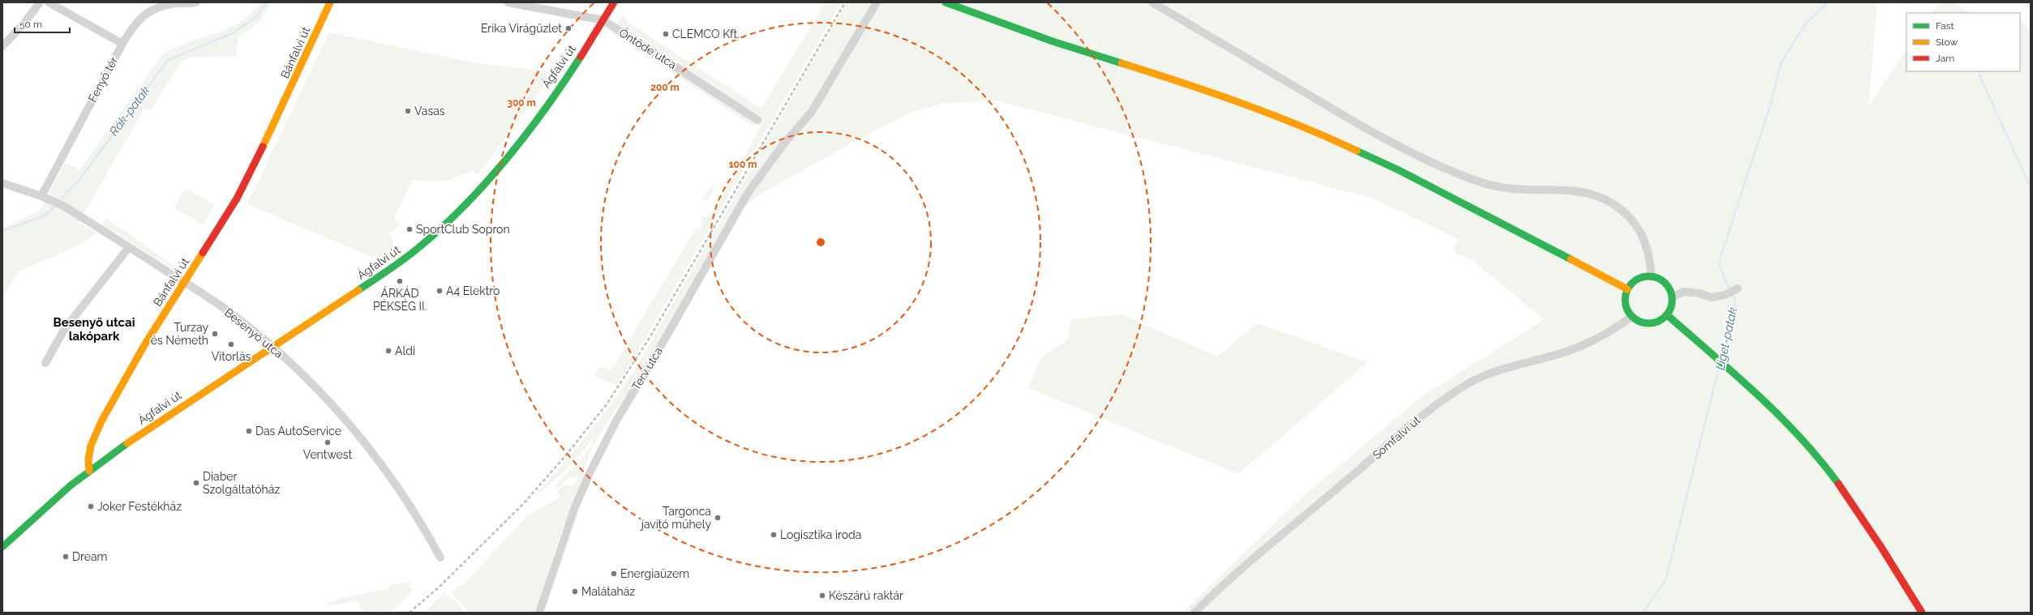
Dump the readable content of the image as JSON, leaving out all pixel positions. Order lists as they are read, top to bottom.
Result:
{
  "streets": {
    "main road": ["Bánfalvi út", "Ágfalvi út"],
    "street": [
      "Öntöde utca",
      "Fenyő tér",
      "Besenyő utca",
      "Terv utca",
      "Somfalvi út"
    ]
  },
  "crossings": [
    ["Öntöde utca", "Ágfalvi út"],
    ["Bánfalvi út", "Ágfalvi út"],
    ["Bánfalvi út", "Besenyő utca"],
    ["Ágfalvi út", "Besenyő utca"],
    ["Fenyő tér", "Besenyő utca"]
  ],
  "districts": ["Besenyő utcai lakópark"],
  "water": ["Rák-patak", "Liget-patak"],
  "places": [
    "Erika Virágüzlet",
    "CLEMCO Kft.",
    "Vasas",
    "SportClub Sopron",
    "ÁRKÁD PÉKSÉG II.",
    "A4 Elektro",
    "Turzay és Németh",
    "Vitorlás",
    "Aldi",
    "Das AutoService",
    "Ventwest",
    "Diaber Szolgáltatóház",
    "Joker Festékház",
    "Targonca javító műhely",
    "Logisztika iroda",
    "Dream",
    "Energiaüzem",
    "Malátaház",
    "Készárú raktár"
  ],
  "legend": ["Fast", "Slow", "Jam"],
  "scale_bar": "50 m",
  "rings": ["200 m", "300 m", "100 m"]
}
